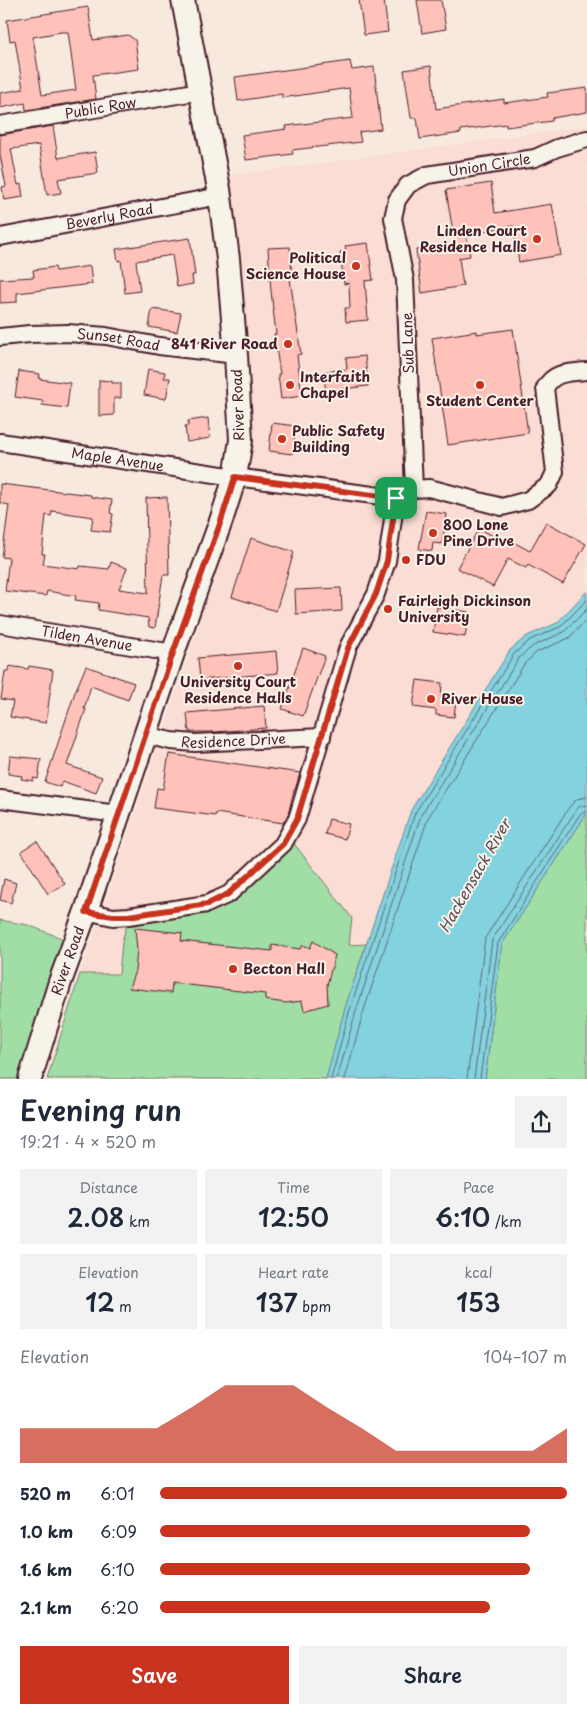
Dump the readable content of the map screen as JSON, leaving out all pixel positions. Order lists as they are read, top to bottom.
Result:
{
  "streets": {
    "main road": ["River Road"],
    "street": [
      "Public Row",
      "Union Circle",
      "Beverly Road",
      "Sunset Road",
      "Sub Lane",
      "Maple Avenue",
      "Tilden Avenue",
      "Residence Drive"
    ]
  },
  "crossings": [
    ["Public Row", "River Road"],
    ["Union Circle", "Sub Lane"],
    ["Beverly Road", "River Road"],
    ["Sunset Road", "River Road"],
    ["River Road", "Maple Avenue"],
    ["River Road", "Tilden Avenue"],
    ["River Road", "Residence Drive"]
  ],
  "water": ["Hackensack River"],
  "places": [
    "Linden Court Residence Halls",
    "Political Science House",
    "841 River Road",
    "Interfaith Chapel",
    "Student Center",
    "Public Safety Building",
    "800 Lone Pine Drive",
    "FDU",
    "Fairleigh Dickinson University",
    "University Court Residence Halls",
    "River House",
    "Becton Hall"
  ],
  "page": {
    "heading": ["Evening run", "19:21 · 4 × 520 m"],
    "stats": [
      ["Distance", "2.08 km"],
      ["Time", "12:50"],
      ["Pace", "6:10 /km"],
      ["Elevation", "12 m"],
      ["Heart rate", "137 bpm"],
      ["kcal", "153"]
    ],
    "chart": ["Elevation", "104–107 m"],
    "list": [
      {
        "name": "520 m",
        "note": "6:01"
      },
      {
        "name": "1.0 km",
        "note": "6:09"
      },
      {
        "name": "1.6 km",
        "note": "6:10"
      },
      {
        "name": "2.1 km",
        "note": "6:20"
      }
    ],
    "buttons": ["Save", "Share"]
  }
}
